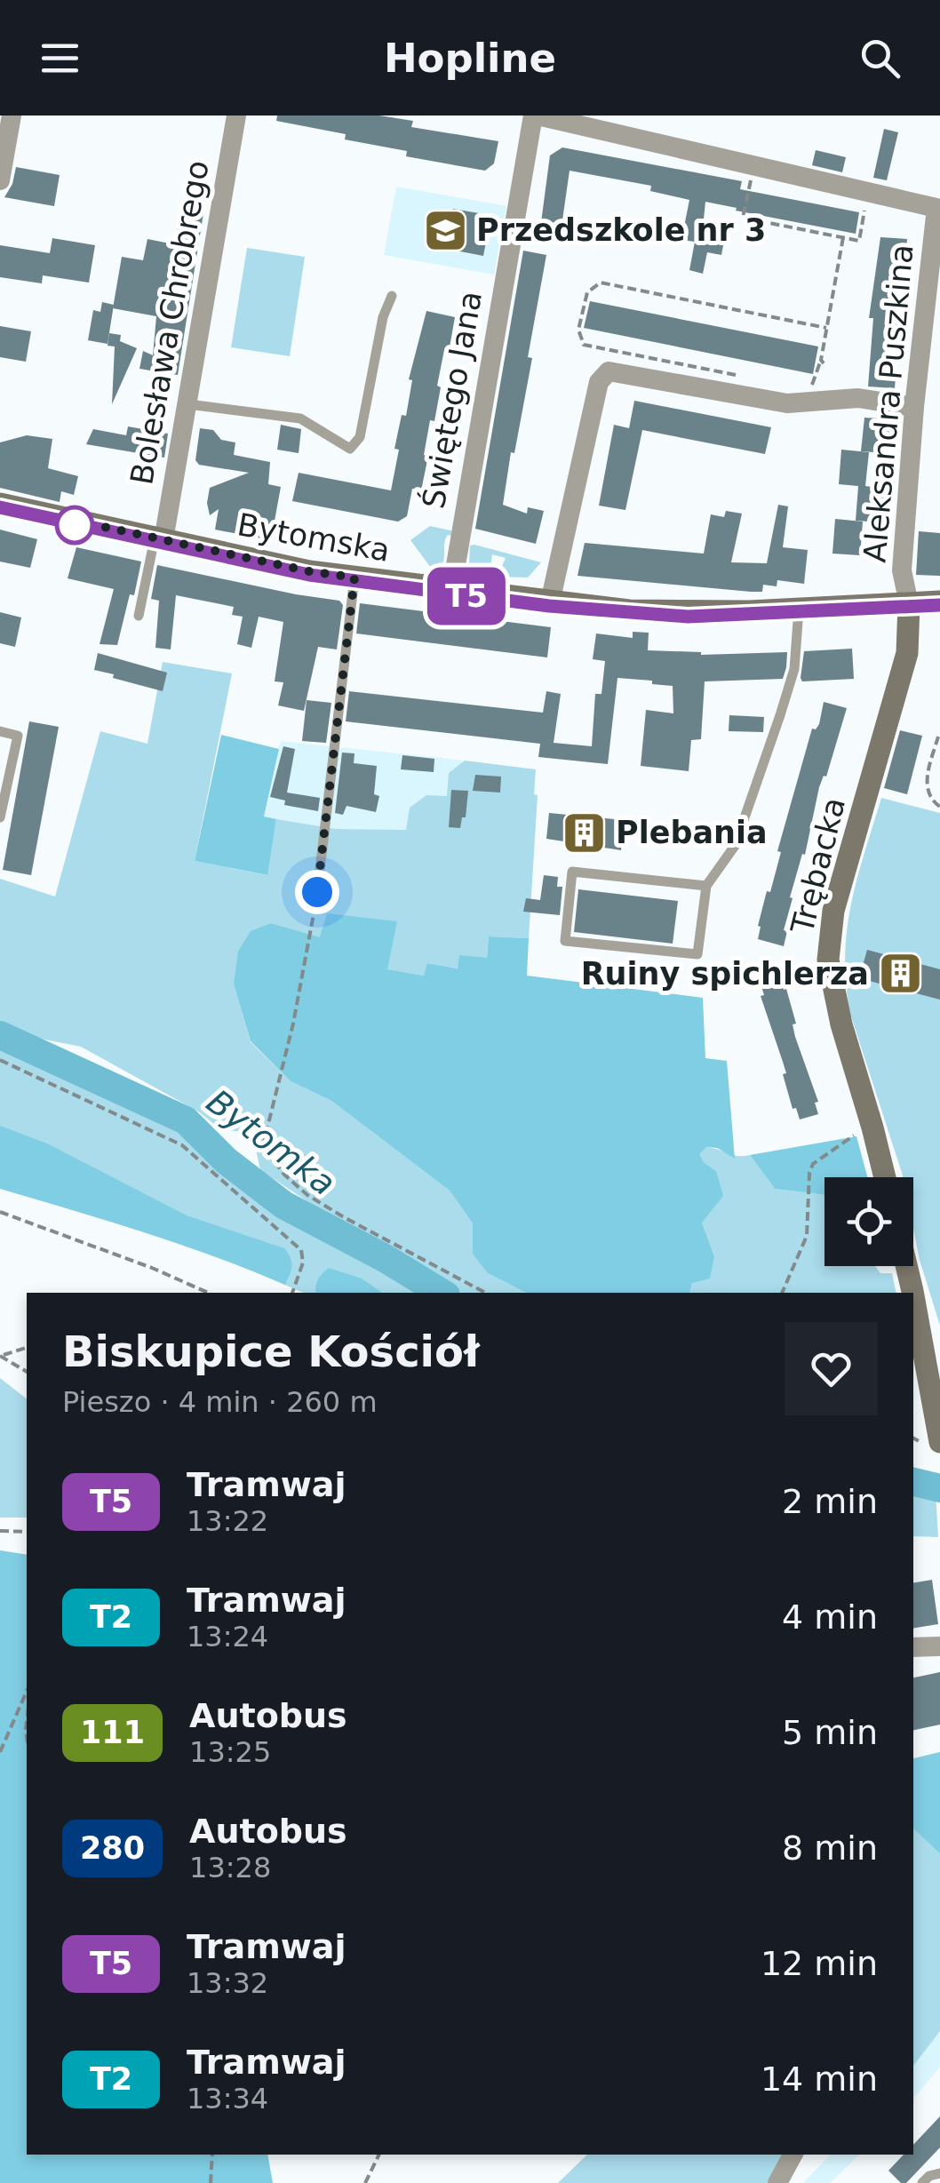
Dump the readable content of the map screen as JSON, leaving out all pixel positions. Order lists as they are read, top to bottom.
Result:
{
  "streets": {
    "street": [
      "Bolesława Chrobrego",
      "Świętego Jana",
      "Aleksandra Puszkina",
      "Bytomska",
      "Trębacka"
    ]
  },
  "crossings": [
    ["Bolesława Chrobrego", "Bytomska"],
    ["Świętego Jana", "Bytomska"],
    ["Aleksandra Puszkina", "Bytomska"],
    ["Aleksandra Puszkina", "Trębacka"],
    ["Bytomska", "Trębacka"]
  ],
  "water": ["Bytomka"],
  "places": {
    "school or university": ["Przedszkole nr 3"],
    "building": ["Plebania", "Ruiny spichlerza"]
  },
  "lines": ["tram line T5"],
  "page": {
    "header": "Hopline",
    "on_map": "T5",
    "heading": ["Biskupice Kościół", "Pieszo · 4 min · 260 m"],
    "list": [
      {
        "mark": "T5",
        "name": "Tramwaj",
        "note": "13:22",
        "value": "2 min"
      },
      {
        "mark": "T2",
        "name": "Tramwaj",
        "note": "13:24",
        "value": "4 min"
      },
      {
        "mark": "111",
        "name": "Autobus",
        "note": "13:25",
        "value": "5 min"
      },
      {
        "mark": "280",
        "name": "Autobus",
        "note": "13:28",
        "value": "8 min"
      },
      {
        "mark": "T5",
        "name": "Tramwaj",
        "note": "13:32",
        "value": "12 min"
      },
      {
        "mark": "T2",
        "name": "Tramwaj",
        "note": "13:34",
        "value": "14 min"
      }
    ]
  }
}
